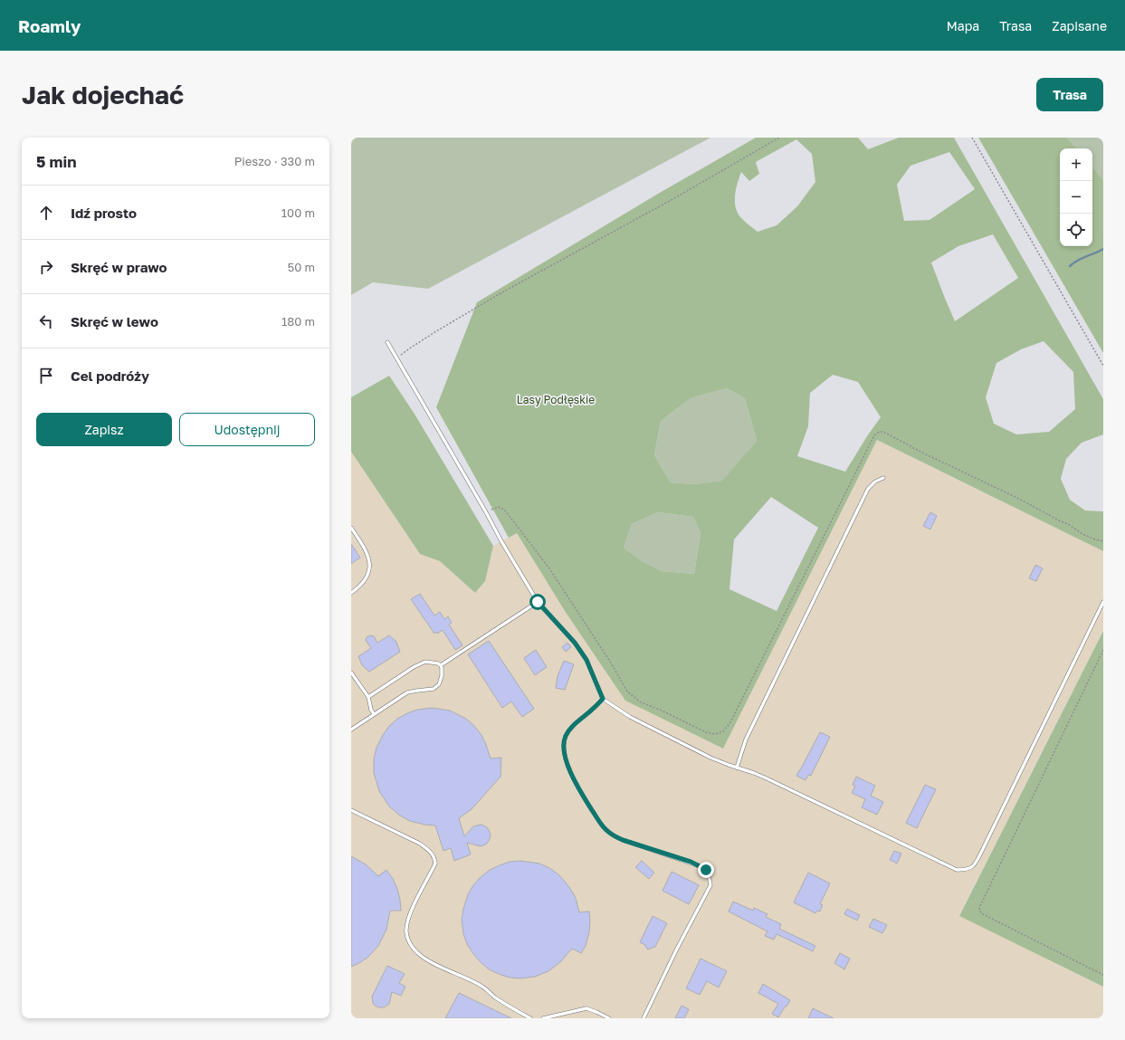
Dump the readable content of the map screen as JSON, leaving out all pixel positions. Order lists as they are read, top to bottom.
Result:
{
  "parks": ["Lasy Podłęskie"],
  "page": {
    "header": "Roamly",
    "nav": ["Mapa", "Trasa", "Zapisane"],
    "buttons": [
      "Trasa",
      ["Zapisz", "Udostępnij"]
    ],
    "title": "Jak dojechać",
    "heading": ["5 min", "Pieszo · 330 m"],
    "map_buttons": ["+", "−"],
    "list": [
      ["Idź prosto", "100 m"],
      ["Skręć w prawo", "50 m"],
      ["Skręć w lewo", "180 m"],
      "Cel podróży"
    ]
  }
}
